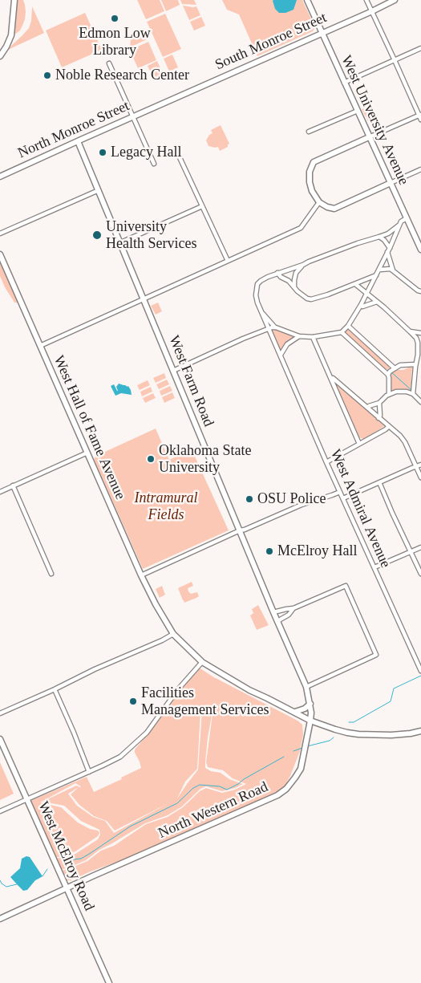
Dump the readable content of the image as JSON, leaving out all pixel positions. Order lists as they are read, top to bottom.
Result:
{
  "streets": {
    "street": [
      "South Monroe Street",
      "West University Avenue",
      "North Monroe Street",
      "West Farm Road",
      "West Hall of Fame Avenue",
      "West Admiral Avenue",
      "North Western Road",
      "West McElroy Road"
    ]
  },
  "crossings": [
    ["South Monroe Street", "West University Avenue"],
    ["South Monroe Street", "North Monroe Street"],
    ["West University Avenue", "West Admiral Avenue"],
    ["North Monroe Street", "West Farm Road"],
    ["West Farm Road", "West Hall of Fame Avenue"],
    ["West Farm Road", "North Western Road"],
    ["West Hall of Fame Avenue", "North Western Road"],
    ["North Western Road", "West McElroy Road"]
  ],
  "parks": ["Intramural Fields"],
  "places": [
    "Edmon Low Library",
    "Noble Research Center",
    "Legacy Hall",
    "University Health Services",
    "Oklahoma State University",
    "OSU Police",
    "McElroy Hall",
    "Facilities Management Services"
  ]
}
